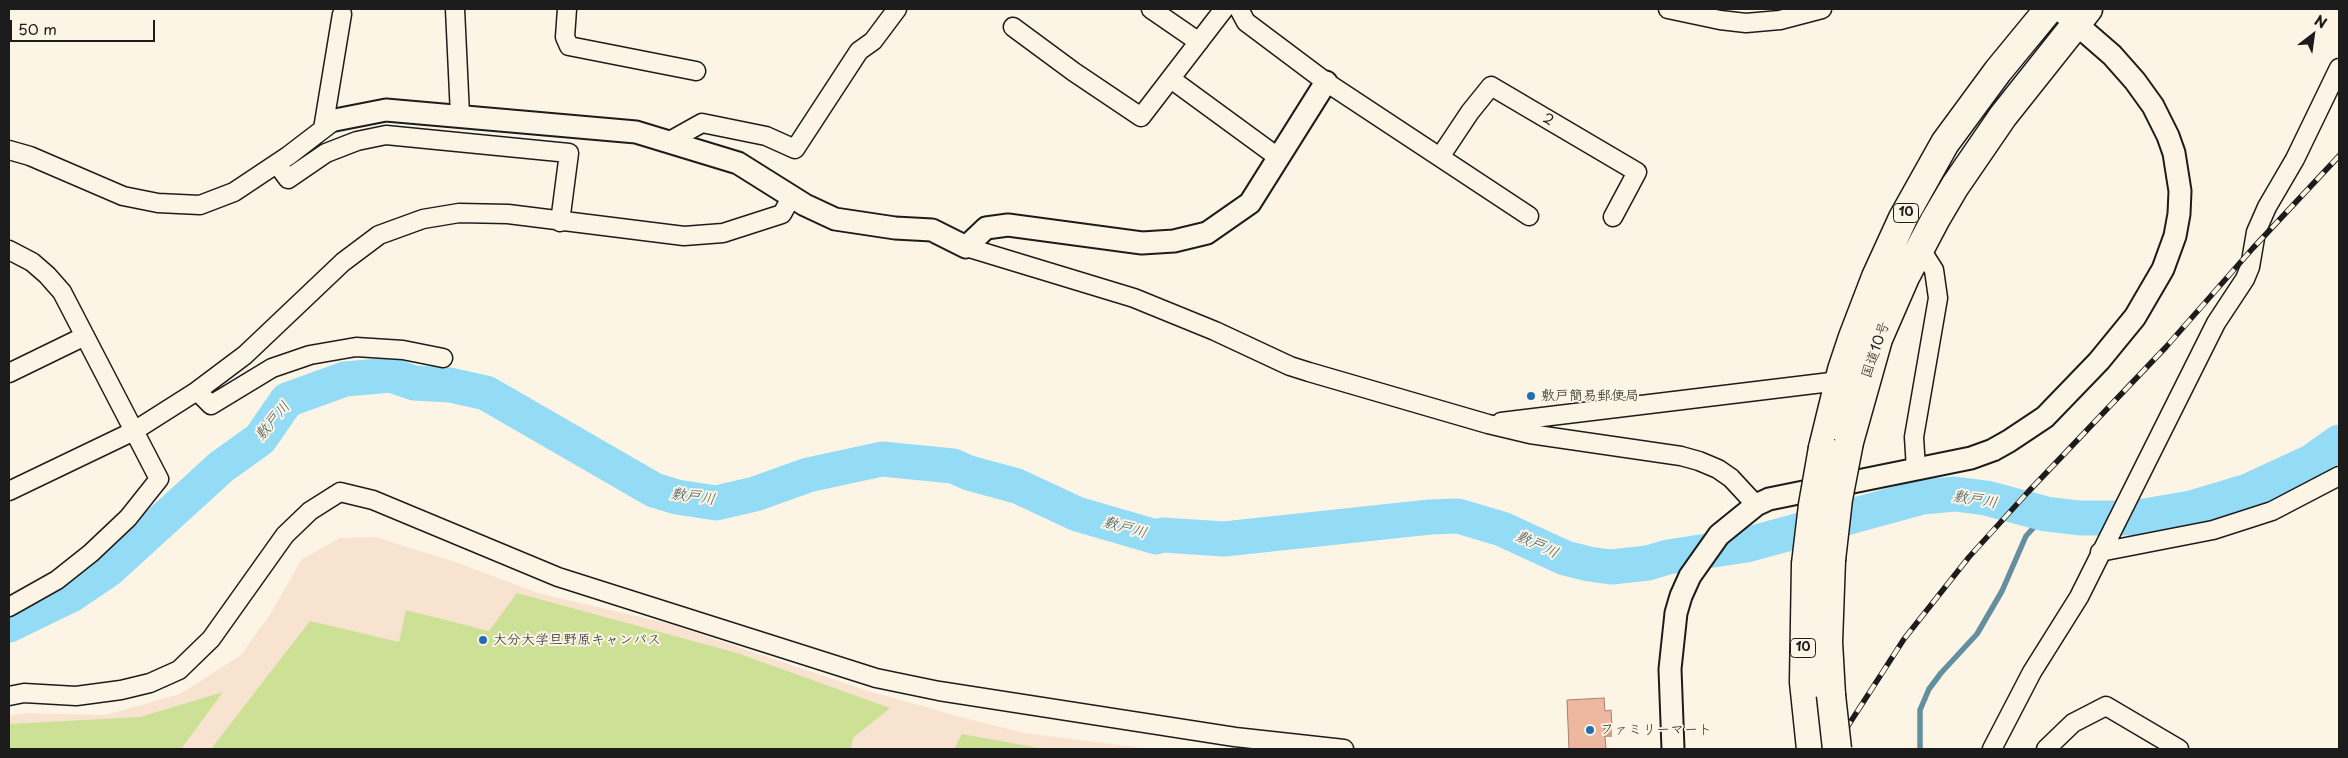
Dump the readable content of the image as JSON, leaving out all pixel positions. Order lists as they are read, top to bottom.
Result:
{
  "streets": {
    "highway": ["10", "国道10号"],
    "street": ["2"]
  },
  "water": ["敷戸川"],
  "places": ["敷戸簡易郵便局", "大分大学旦野原キャンパス", "ファミリーマート"],
  "scale_bar": "50 m",
  "north": "top right"
}
